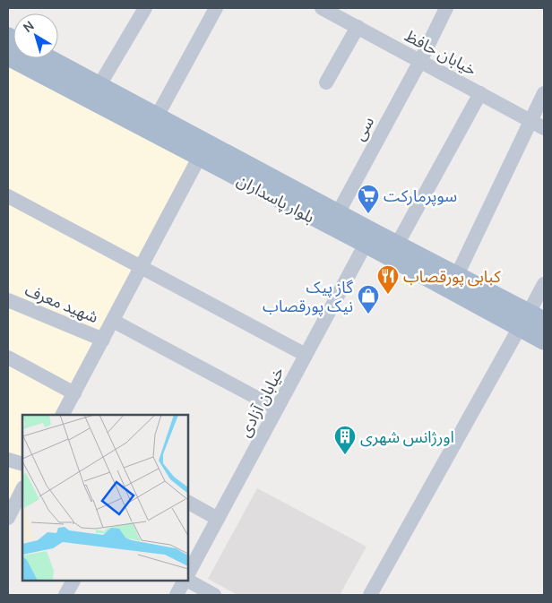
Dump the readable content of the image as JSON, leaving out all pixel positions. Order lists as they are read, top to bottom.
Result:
{
  "streets": {
    "main road": ["بلوار پاسداران"],
    "street": [
      "خیابان حافظ",
      "سی",
      "شهید معرف",
      "خیابان آزادی"
    ]
  },
  "crossings": [
    ["خیابان حافظ", "سی"],
    ["سی", "بلوار پاسداران"],
    ["بلوار پاسداران", "خیابان آزادی"]
  ],
  "places": {
    "supermarket": ["سوپرمارکت"],
    "restaurant": ["کبابی پورقصاب"],
    "shop": ["گاز پیک نیک پورقصاب"],
    "building": ["اورژانس شهری"]
  },
  "north": "top left"
}
